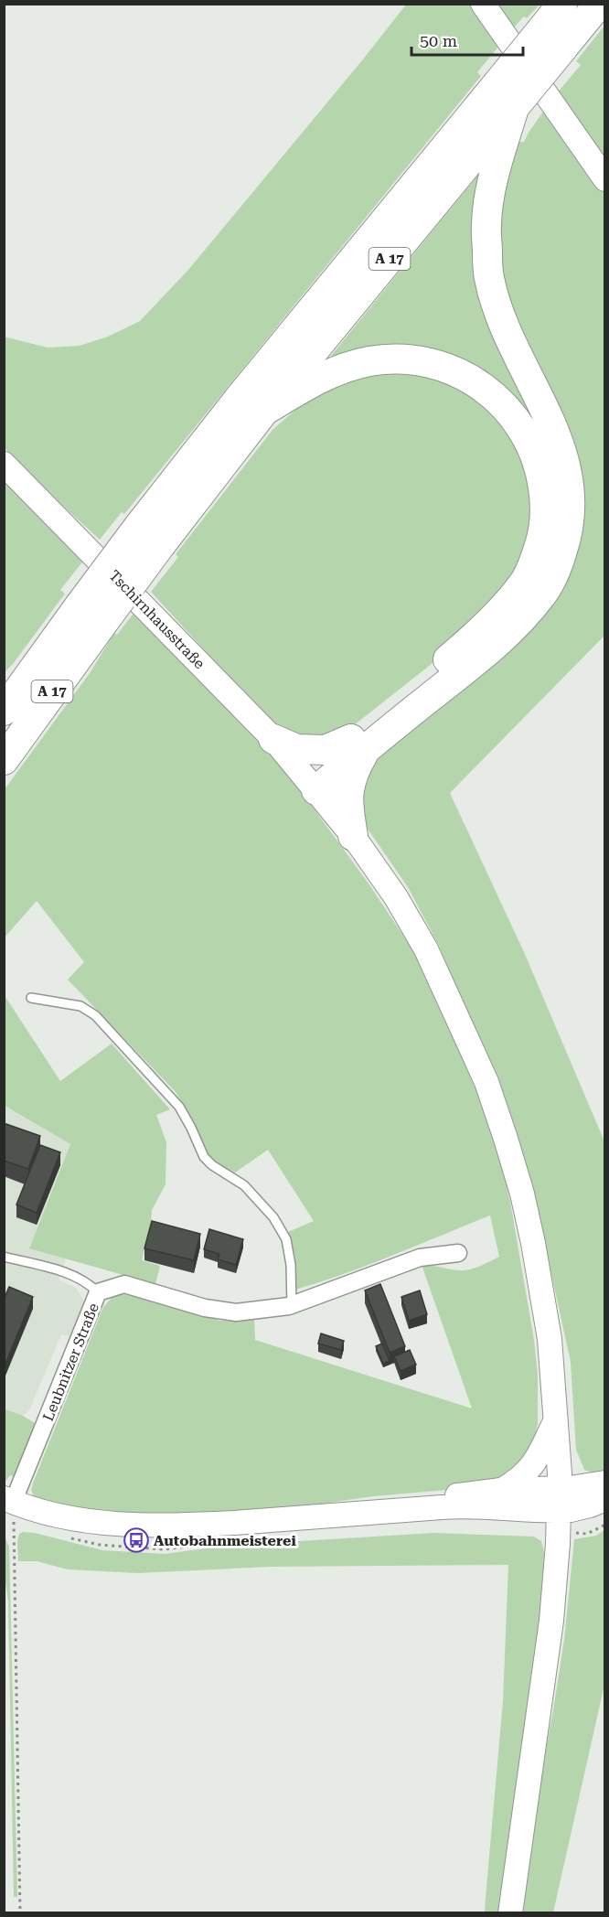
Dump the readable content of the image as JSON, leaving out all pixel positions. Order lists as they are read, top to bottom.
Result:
{
  "streets": {
    "highway": ["A 17"],
    "main road": ["Tschirnhausstraße"],
    "street": ["Leubnitzer Straße"]
  },
  "places": {
    "bus stop": ["Autobahnmeisterei"]
  },
  "scale_bar": "50 m"
}
